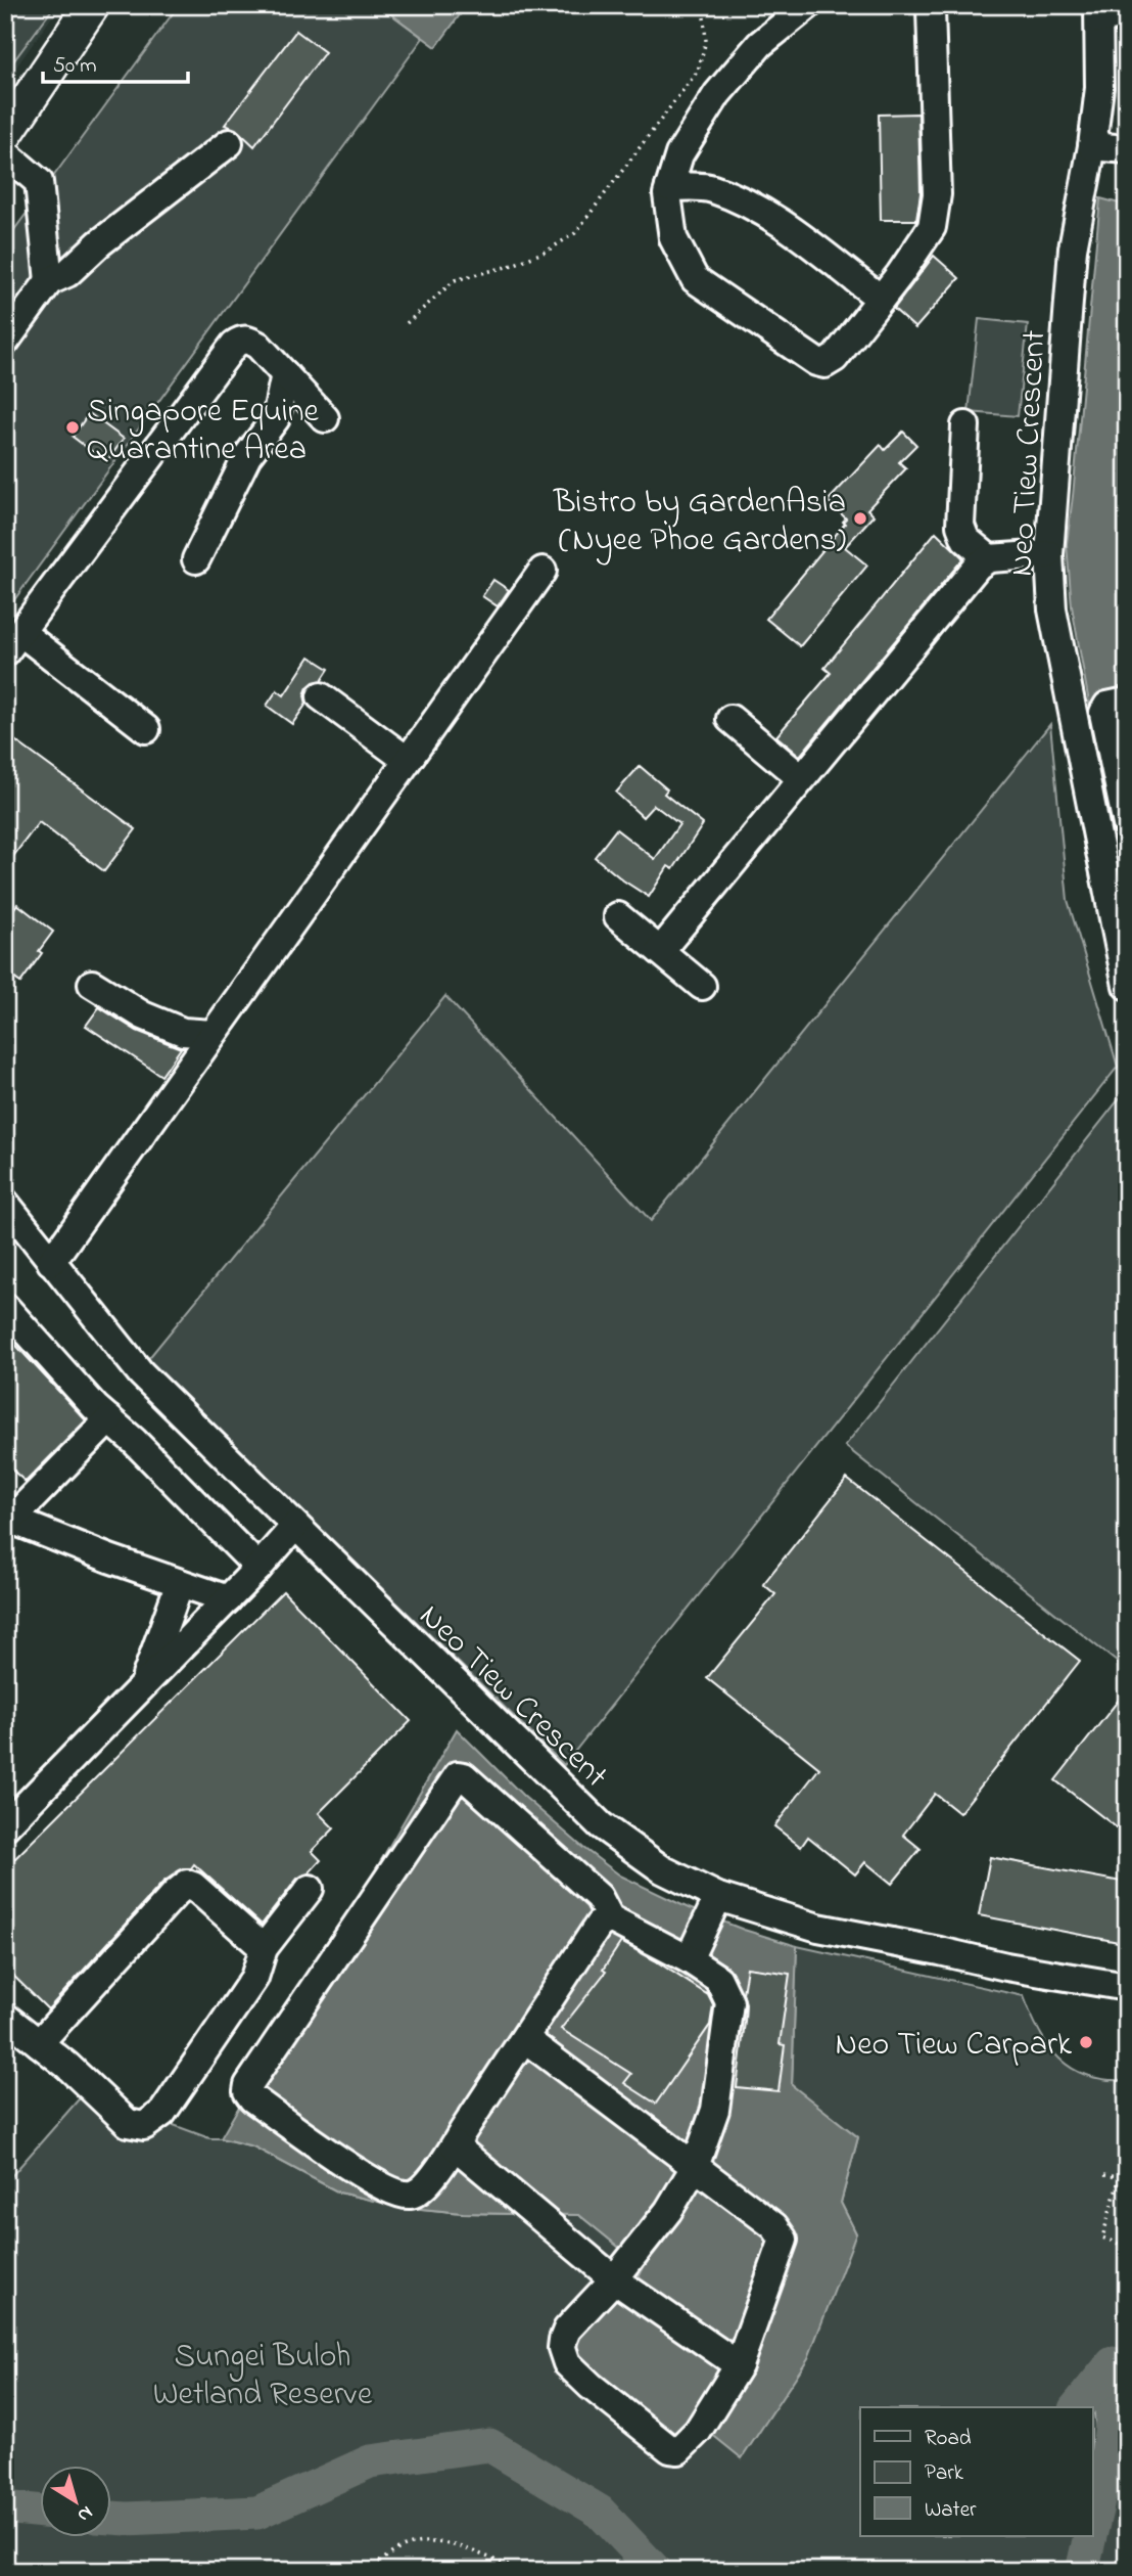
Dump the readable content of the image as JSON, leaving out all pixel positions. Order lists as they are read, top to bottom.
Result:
{
  "streets": {
    "street": ["Neo Tiew Crescent"]
  },
  "parks": ["Sungei Buloh Wetland Reserve"],
  "places": ["Singapore Equine Quarantine Area", "Bistro by GardenAsia (Nyee Phoe Gardens)", "Neo Tiew Carpark"],
  "legend": ["Road", "Park", "Water"],
  "scale_bar": "50 m",
  "north": "bottom right"
}
